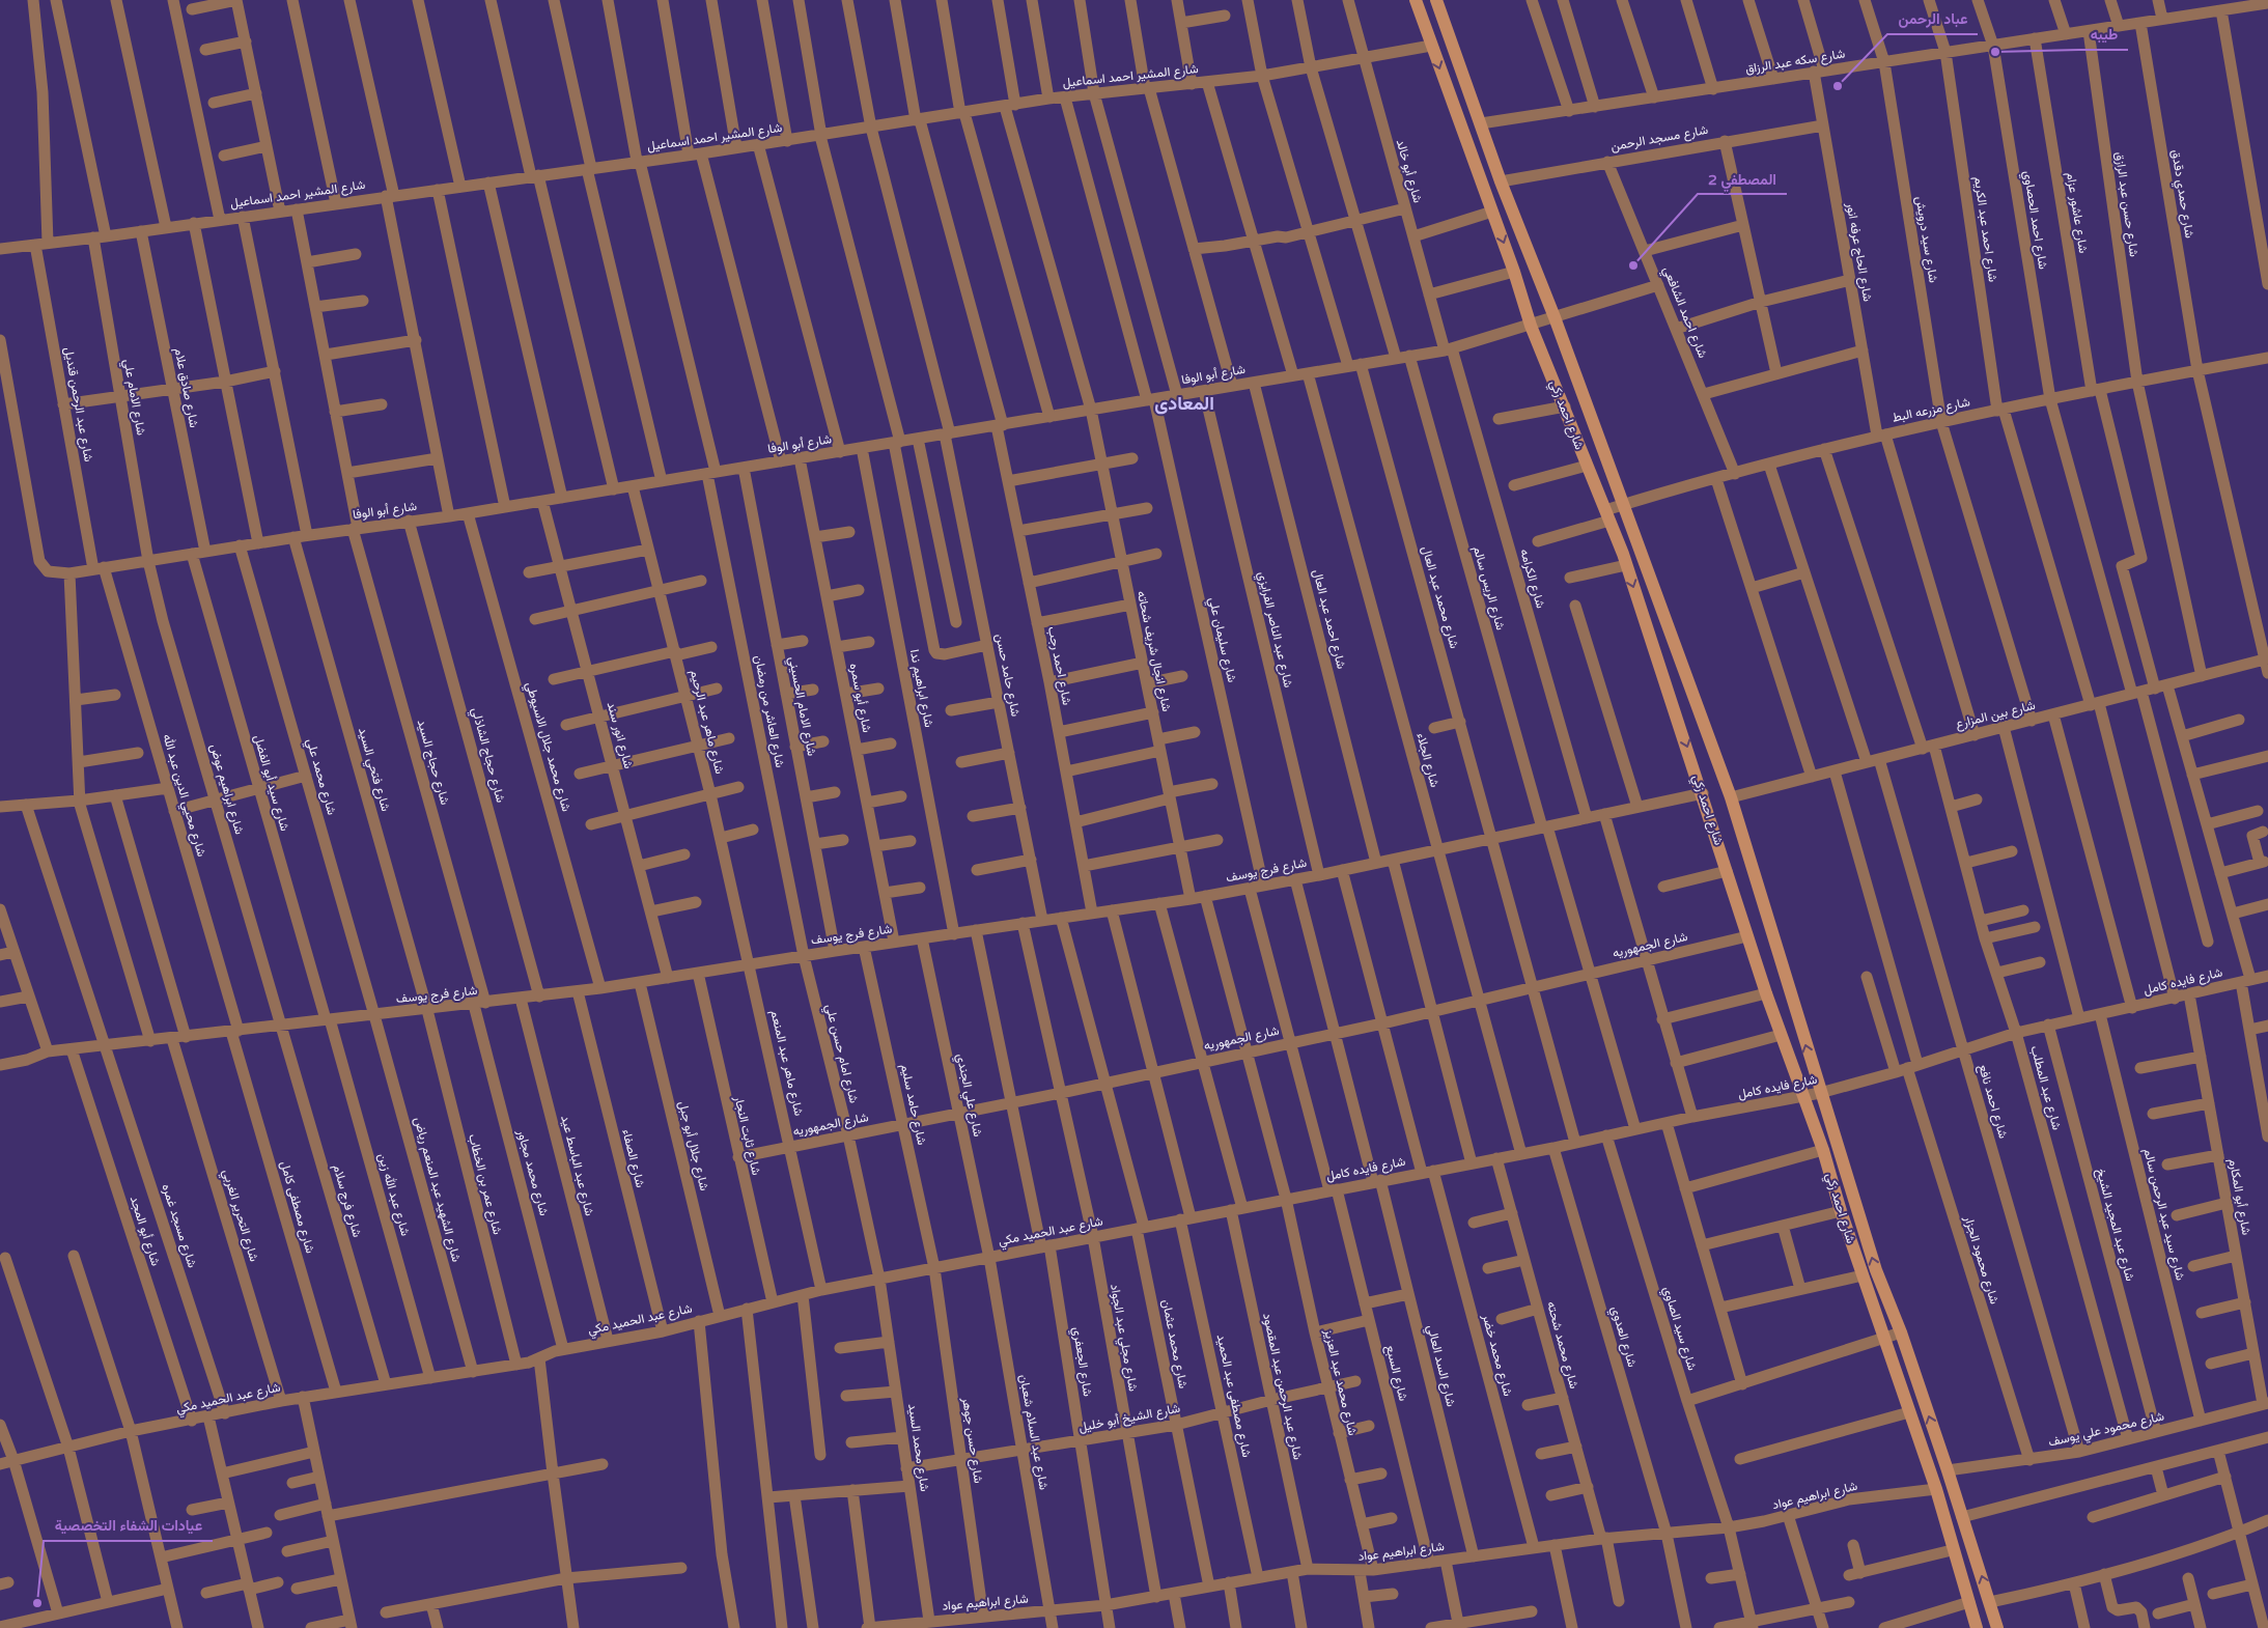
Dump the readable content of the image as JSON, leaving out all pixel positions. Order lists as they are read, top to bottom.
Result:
{
  "streets": {
    "street": [
      "شارع سكه عبد الرزاق",
      "شارع المشير احمد اسماعيل",
      "شارع مسجد الرحمن",
      "شارع أبو خالد",
      "شارع حمدي دقدق",
      "شارع حسن عبد الرازق",
      "شارع عاشور عزام",
      "شارع احمد الحصاوي",
      "شارع احمد عبد الكريم",
      "شارع سيد درويش",
      "شارع الحاج عرفه انور",
      "شارع احمد الشافعي",
      "شارع أبو الوفا",
      "شارع صادق علام",
      "شارع الامام علي",
      "شارع عبد الرحمن قنديل",
      "شارع مزرعه البط",
      "شارع احمد زكي",
      "شارع الكرامه",
      "شارع الريس سالم",
      "شارع محمد عبد العال",
      "شارع احمد عبد العال",
      "شارع عبد الناصر الفرايزي",
      "شارع سليمان علي",
      "شارع انجال شريف شحاته",
      "شارع احمد رجب",
      "شارع حامد حسن",
      "شارع ابراهيم ندا",
      "شارع أبو سمره",
      "شارع الامام الحسيني",
      "شارع العاشر من رمضان",
      "شارع بين المزارع",
      "شارع ماهر عبد الرحيم",
      "شارع انور سند",
      "شارع محمد جلال الاسيوطي",
      "شارع حجاج الشاذلي",
      "شارع الجلاء",
      "شارع حجاج السيد",
      "شارع فتحي السيد",
      "شارع محمد علي",
      "شارع سيد أبو الفضل",
      "شارع ابراهيم عوض",
      "شارع محيي الدين عبد الله",
      "شارع فرج يوسف",
      "شارع الجمهوريه",
      "شارع فايده كامل",
      "شارع امام حسن علي",
      "شارع ماهر عبد المنعم",
      "شارع عبد المطلب",
      "شارع علي الجندي",
      "شارع احمد نافع",
      "شارع حامد سليم",
      "شارع ثابت النجار",
      "شارع جلال أبو جبل",
      "شارع الصفاء",
      "شارع عبد الباسط عيد",
      "شارع محمد مجاور",
      "شارع عمر بن الخطاب",
      "شارع الشهيد عبد المنعم رياض",
      "شارع عبد الله زين",
      "شارع أبو المكارم",
      "شارع فرج سلام",
      "شارع مصطفى كامل",
      "شارع سيد عبد الرحمن سالم",
      "شارع التحرير الغربي",
      "شارع عبد المجيد الشيخ",
      "شارع مسجد غمره",
      "شارع أبو المجد",
      "شارع عبد الحميد مكي",
      "شارع محمود الجزار",
      "شارع سيد الصاوي",
      "شارع العدوي",
      "شارع مجلي عبد الجواد",
      "شارع محمد عثمان",
      "شارع محمد شحته",
      "شارع محمد خضر",
      "شارع الجعفري",
      "شارع السد العالي",
      "شارع السبع",
      "شارع محمد عبد العزيز",
      "شارع عبد الرحمن عبد المقصود",
      "شارع مصطفى عبد الحميد",
      "شارع الشيخ أبو خليل",
      "شارع محمود علي يوسف",
      "شارع عبد السلام شعبان",
      "شارع حسن جوهر",
      "شارع محمد السيد",
      "شارع ابراهيم عواد"
    ]
  },
  "crossings": [
    ["شارع سكه عبد الرزاق", "شارع حمدي دقدق"],
    ["شارع سكه عبد الرزاق", "شارع حسن عبد الرازق"],
    ["شارع سكه عبد الرزاق", "شارع عاشور عزام"],
    ["شارع سكه عبد الرزاق", "شارع احمد الحصاوي"],
    ["شارع سكه عبد الرزاق", "شارع احمد عبد الكريم"],
    ["شارع سكه عبد الرزاق", "شارع سيد درويش"],
    ["شارع سكه عبد الرزاق", "شارع الحاج عرفه انور"],
    ["شارع سكه عبد الرزاق", "شارع احمد زكي"],
    ["شارع المشير احمد اسماعيل", "شارع أبو خالد"],
    ["شارع المشير احمد اسماعيل", "شارع صادق علام"],
    ["شارع المشير احمد اسماعيل", "شارع الامام علي"],
    ["شارع المشير احمد اسماعيل", "شارع عبد الرحمن قنديل"],
    ["شارع المشير احمد اسماعيل", "شارع احمد زكي"],
    ["شارع المشير احمد اسماعيل", "شارع سليمان علي"],
    ["شارع المشير احمد اسماعيل", "شارع انجال شريف شحاته"],
    ["شارع المشير احمد اسماعيل", "شارع احمد رجب"],
    ["شارع المشير احمد اسماعيل", "شارع حامد حسن"],
    ["شارع المشير احمد اسماعيل", "شارع العاشر من رمضان"],
    ["شارع المشير احمد اسماعيل", "شارع حجاج السيد"],
    ["شارع مسجد الرحمن", "شارع الحاج عرفه انور"],
    ["شارع مسجد الرحمن", "شارع احمد الشافعي"],
    ["شارع مسجد الرحمن", "شارع احمد زكي"],
    ["شارع أبو خالد", "شارع أبو الوفا"],
    ["شارع أبو خالد", "شارع الكرامه"],
    ["شارع حمدي دقدق", "شارع مزرعه البط"],
    ["شارع حمدي دقدق", "شارع بين المزارع"],
    ["شارع حسن عبد الرازق", "شارع مزرعه البط"],
    ["شارع حسن عبد الرازق", "شارع بين المزارع"],
    ["شارع عاشور عزام", "شارع مزرعه البط"],
    ["شارع عاشور عزام", "شارع بين المزارع"],
    ["شارع احمد الحصاوي", "شارع مزرعه البط"],
    ["شارع احمد الحصاوي", "شارع بين المزارع"],
    ["شارع احمد عبد الكريم", "شارع مزرعه البط"],
    ["شارع احمد عبد الكريم", "شارع بين المزارع"],
    ["شارع احمد عبد الكريم", "شارع فايده كامل"],
    ["شارع سيد درويش", "شارع مزرعه البط"],
    ["شارع سيد درويش", "شارع بين المزارع"],
    ["شارع الحاج عرفه انور", "شارع مزرعه البط"],
    ["شارع الحاج عرفه انور", "شارع بين المزارع"],
    ["شارع احمد الشافعي", "شارع أبو الوفا"],
    ["شارع احمد الشافعي", "شارع مزرعه البط"],
    ["شارع أبو الوفا", "شارع صادق علام"],
    ["شارع أبو الوفا", "شارع الامام علي"],
    ["شارع أبو الوفا", "شارع عبد الرحمن قنديل"],
    ["شارع أبو الوفا", "شارع احمد زكي"],
    ["شارع أبو الوفا", "شارع الكرامه"],
    ["شارع أبو الوفا", "شارع الريس سالم"],
    ["شارع أبو الوفا", "شارع محمد عبد العال"],
    ["شارع أبو الوفا", "شارع احمد عبد العال"],
    ["شارع أبو الوفا", "شارع عبد الناصر الفرايزي"],
    ["شارع أبو الوفا", "شارع سليمان علي"],
    ["شارع أبو الوفا", "شارع انجال شريف شحاته"],
    ["شارع أبو الوفا", "شارع احمد رجب"],
    ["شارع أبو الوفا", "شارع حامد حسن"],
    ["شارع أبو الوفا", "شارع ابراهيم ندا"],
    ["شارع أبو الوفا", "شارع أبو سمره"],
    ["شارع أبو الوفا", "شارع الامام الحسيني"],
    ["شارع أبو الوفا", "شارع العاشر من رمضان"],
    ["شارع أبو الوفا", "شارع ماهر عبد الرحيم"],
    ["شارع أبو الوفا", "شارع انور سند"],
    ["شارع أبو الوفا", "شارع محمد جلال الاسيوطي"],
    ["شارع أبو الوفا", "شارع حجاج الشاذلي"],
    ["شارع أبو الوفا", "شارع الجلاء"],
    ["شارع أبو الوفا", "شارع حجاج السيد"],
    ["شارع أبو الوفا", "شارع فتحي السيد"],
    ["شارع أبو الوفا", "شارع محمد علي"],
    ["شارع أبو الوفا", "شارع سيد أبو الفضل"],
    ["شارع أبو الوفا", "شارع ابراهيم عوض"],
    ["شارع أبو الوفا", "شارع محيي الدين عبد الله"],
    ["شارع الامام علي", "شارع ابراهيم عوض"],
    ["شارع عبد الرحمن قنديل", "شارع محيي الدين عبد الله"],
    ["شارع مزرعه البط", "شارع احمد زكي"],
    ["شارع مزرعه البط", "شارع عبد المطلب"],
    ["شارع احمد زكي", "شارع بين المزارع"],
    ["شارع احمد زكي", "شارع فرج يوسف"],
    ["شارع احمد زكي", "شارع الجمهوريه"],
    ["شارع احمد زكي", "شارع فايده كامل"],
    ["شارع احمد زكي", "شارع محمود علي يوسف"],
    ["شارع احمد زكي", "شارع ابراهيم عواد"],
    ["شارع الكرامه", "شارع فرج يوسف"],
    ["شارع الريس سالم", "شارع فرج يوسف"],
    ["شارع الريس سالم", "شارع الجمهوريه"],
    ["شارع الريس سالم", "شارع فايده كامل"],
    ["شارع محمد عبد العال", "شارع فرج يوسف"],
    ["شارع محمد عبد العال", "شارع الجمهوريه"],
    ["شارع محمد عبد العال", "شارع فايده كامل"],
    ["شارع احمد عبد العال", "شارع فرج يوسف"],
    ["شارع عبد الناصر الفرايزي", "شارع فرج يوسف"],
    ["شارع سليمان علي", "شارع فرج يوسف"],
    ["شارع انجال شريف شحاته", "شارع فرج يوسف"],
    ["شارع احمد رجب", "شارع فرج يوسف"],
    ["شارع حامد حسن", "شارع فرج يوسف"],
    ["شارع ابراهيم ندا", "شارع فرج يوسف"],
    ["شارع أبو سمره", "شارع فرج يوسف"],
    ["شارع الامام الحسيني", "شارع فرج يوسف"],
    ["شارع العاشر من رمضان", "شارع فرج يوسف"],
    ["شارع العاشر من رمضان", "شارع امام حسن علي"],
    ["شارع بين المزارع", "شارع عبد المطلب"],
    ["شارع بين المزارع", "شارع احمد نافع"],
    ["شارع بين المزارع", "شارع محمود الجزار"],
    ["شارع ماهر عبد الرحيم", "شارع فرج يوسف"],
    ["شارع ماهر عبد الرحيم", "شارع ماهر عبد المنعم"],
    ["شارع انور سند", "شارع فرج يوسف"],
    ["شارع محمد جلال الاسيوطي", "شارع فرج يوسف"],
    ["شارع حجاج الشاذلي", "شارع فرج يوسف"],
    ["شارع الجلاء", "شارع فرج يوسف"],
    ["شارع الجلاء", "شارع الجمهوريه"],
    ["شارع الجلاء", "شارع فايده كامل"],
    ["شارع حجاج السيد", "شارع فرج يوسف"],
    ["شارع حجاج السيد", "شارع محمد مجاور"],
    ["شارع فتحي السيد", "شارع فرج يوسف"],
    ["شارع فتحي السيد", "شارع عمر بن الخطاب"],
    ["شارع محمد علي", "شارع فرج يوسف"],
    ["شارع محمد علي", "شارع الشهيد عبد المنعم رياض"],
    ["شارع سيد أبو الفضل", "شارع فرج يوسف"],
    ["شارع سيد أبو الفضل", "شارع عبد الله زين"],
    ["شارع ابراهيم عوض", "شارع فرج يوسف"],
    ["شارع ابراهيم عوض", "شارع فرج سلام"],
    ["شارع محيي الدين عبد الله", "شارع فرج يوسف"],
    ["شارع محيي الدين عبد الله", "شارع مصطفى كامل"],
    ["شارع فرج يوسف", "شارع امام حسن علي"],
    ["شارع فرج يوسف", "شارع ماهر عبد المنعم"],
    ["شارع فرج يوسف", "شارع علي الجندي"],
    ["شارع فرج يوسف", "شارع حامد سليم"],
    ["شارع فرج يوسف", "شارع ثابت النجار"],
    ["شارع فرج يوسف", "شارع جلال أبو جبل"],
    ["شارع فرج يوسف", "شارع الصفاء"],
    ["شارع فرج يوسف", "شارع عبد الباسط عيد"],
    ["شارع فرج يوسف", "شارع محمد مجاور"],
    ["شارع فرج يوسف", "شارع عمر بن الخطاب"],
    ["شارع فرج يوسف", "شارع الشهيد عبد المنعم رياض"],
    ["شارع فرج يوسف", "شارع عبد الله زين"],
    ["شارع فرج يوسف", "شارع فرج سلام"],
    ["شارع فرج يوسف", "شارع مصطفى كامل"],
    ["شارع فرج يوسف", "شارع التحرير الغربي"],
    ["شارع فرج يوسف", "شارع مسجد غمره"],
    ["شارع فرج يوسف", "شارع أبو المجد"],
    ["شارع فرج يوسف", "شارع مجلي عبد الجواد"],
    ["شارع فرج يوسف", "شارع محمد عثمان"],
    ["شارع فرج يوسف", "شارع محمد خضر"],
    ["شارع فرج يوسف", "شارع الجعفري"],
    ["شارع فرج يوسف", "شارع السد العالي"],
    ["شارع فرج يوسف", "شارع السبع"],
    ["شارع فرج يوسف", "شارع محمد عبد العزيز"],
    ["شارع فرج يوسف", "شارع عبد الرحمن عبد المقصود"],
    ["شارع فرج يوسف", "شارع مصطفى عبد الحميد"],
    ["شارع الجمهوريه", "شارع امام حسن علي"],
    ["شارع الجمهوريه", "شارع ماهر عبد المنعم"],
    ["شارع الجمهوريه", "شارع علي الجندي"],
    ["شارع الجمهوريه", "شارع حامد سليم"],
    ["شارع الجمهوريه", "شارع ثابت النجار"],
    ["شارع الجمهوريه", "شارع مجلي عبد الجواد"],
    ["شارع الجمهوريه", "شارع محمد عثمان"],
    ["شارع الجمهوريه", "شارع محمد خضر"],
    ["شارع الجمهوريه", "شارع الجعفري"],
    ["شارع الجمهوريه", "شارع السد العالي"],
    ["شارع الجمهوريه", "شارع السبع"],
    ["شارع الجمهوريه", "شارع محمد عبد العزيز"],
    ["شارع الجمهوريه", "شارع عبد الرحمن عبد المقصود"],
    ["شارع الجمهوريه", "شارع مصطفى عبد الحميد"],
    ["شارع فايده كامل", "شارع عبد المطلب"],
    ["شارع فايده كامل", "شارع احمد نافع"],
    ["شارع فايده كامل", "شارع أبو المكارم"],
    ["شارع فايده كامل", "شارع سيد عبد الرحمن سالم"],
    ["شارع فايده كامل", "شارع عبد المجيد الشيخ"],
    ["شارع فايده كامل", "شارع عبد الحميد مكي"],
    ["شارع فايده كامل", "شارع محمود الجزار"],
    ["شارع فايده كامل", "شارع سيد الصاوي"],
    ["شارع فايده كامل", "شارع العدوي"],
    ["شارع فايده كامل", "شارع محمد شحته"],
    ["شارع فايده كامل", "شارع محمد خضر"],
    ["شارع فايده كامل", "شارع السد العالي"],
    ["شارع فايده كامل", "شارع السبع"],
    ["شارع فايده كامل", "شارع محمد عبد العزيز"],
    ["شارع امام حسن علي", "شارع عبد الحميد مكي"],
    ["شارع امام حسن علي", "شارع محمد السيد"],
    ["شارع ماهر عبد المنعم", "شارع عبد الحميد مكي"],
    ["شارع عبد المطلب", "شارع محمود علي يوسف"],
    ["شارع علي الجندي", "شارع عبد الحميد مكي"],
    ["شارع علي الجندي", "شارع عبد السلام شعبان"],
    ["شارع احمد نافع", "شارع محمود علي يوسف"],
    ["شارع حامد سليم", "شارع عبد الحميد مكي"],
    ["شارع حامد سليم", "شارع حسن جوهر"],
    ["شارع ثابت النجار", "شارع عبد الحميد مكي"],
    ["شارع جلال أبو جبل", "شارع عبد الحميد مكي"],
    ["شارع الصفاء", "شارع عبد الحميد مكي"],
    ["شارع عبد الباسط عيد", "شارع عبد الحميد مكي"],
    ["شارع محمد مجاور", "شارع عبد الحميد مكي"],
    ["شارع عمر بن الخطاب", "شارع عبد الحميد مكي"],
    ["شارع الشهيد عبد المنعم رياض", "شارع عبد الحميد مكي"],
    ["شارع عبد الله زين", "شارع عبد الحميد مكي"],
    ["شارع أبو المكارم", "شارع محمود علي يوسف"],
    ["شارع فرج سلام", "شارع عبد الحميد مكي"],
    ["شارع مصطفى كامل", "شارع عبد الحميد مكي"],
    ["شارع سيد عبد الرحمن سالم", "شارع محمود علي يوسف"],
    ["شارع التحرير الغربي", "شارع عبد الحميد مكي"],
    ["شارع عبد المجيد الشيخ", "شارع محمود علي يوسف"],
    ["شارع مسجد غمره", "شارع عبد الحميد مكي"],
    ["شارع أبو المجد", "شارع عبد الحميد مكي"],
    ["شارع عبد الحميد مكي", "شارع مجلي عبد الجواد"],
    ["شارع عبد الحميد مكي", "شارع محمد عثمان"],
    ["شارع عبد الحميد مكي", "شارع الجعفري"],
    ["شارع عبد الحميد مكي", "شارع محمد عبد العزيز"],
    ["شارع عبد الحميد مكي", "شارع عبد الرحمن عبد المقصود"],
    ["شارع عبد الحميد مكي", "شارع مصطفى عبد الحميد"],
    ["شارع عبد الحميد مكي", "شارع عبد السلام شعبان"],
    ["شارع عبد الحميد مكي", "شارع حسن جوهر"],
    ["شارع عبد الحميد مكي", "شارع محمد السيد"],
    ["شارع محمود الجزار", "شارع محمود علي يوسف"],
    ["شارع سيد الصاوي", "شارع ابراهيم عواد"],
    ["شارع العدوي", "شارع ابراهيم عواد"],
    ["شارع مجلي عبد الجواد", "شارع الشيخ أبو خليل"],
    ["شارع مجلي عبد الجواد", "شارع ابراهيم عواد"],
    ["شارع محمد عثمان", "شارع الشيخ أبو خليل"],
    ["شارع محمد عثمان", "شارع ابراهيم عواد"],
    ["شارع محمد شحته", "شارع ابراهيم عواد"],
    ["شارع محمد خضر", "شارع ابراهيم عواد"],
    ["شارع الجعفري", "شارع الشيخ أبو خليل"],
    ["شارع الجعفري", "شارع ابراهيم عواد"],
    ["شارع السد العالي", "شارع ابراهيم عواد"],
    ["شارع السبع", "شارع ابراهيم عواد"],
    ["شارع محمد عبد العزيز", "شارع الشيخ أبو خليل"],
    ["شارع محمد عبد العزيز", "شارع ابراهيم عواد"],
    ["شارع عبد الرحمن عبد المقصود", "شارع الشيخ أبو خليل"],
    ["شارع عبد الرحمن عبد المقصود", "شارع ابراهيم عواد"],
    ["شارع مصطفى عبد الحميد", "شارع الشيخ أبو خليل"],
    ["شارع مصطفى عبد الحميد", "شارع ابراهيم عواد"],
    ["شارع الشيخ أبو خليل", "شارع عبد السلام شعبان"],
    ["شارع الشيخ أبو خليل", "شارع حسن جوهر"],
    ["شارع الشيخ أبو خليل", "شارع محمد السيد"],
    ["شارع عبد السلام شعبان", "شارع ابراهيم عواد"],
    ["شارع حسن جوهر", "شارع ابراهيم عواد"],
    ["شارع محمد السيد", "شارع ابراهيم عواد"]
  ],
  "districts": ["المعادى"],
  "places": [
    "طيبه",
    "عباد الرحمن",
    "المصطفي 2",
    "عيادات الشفاء التخصصية"
  ]
}
